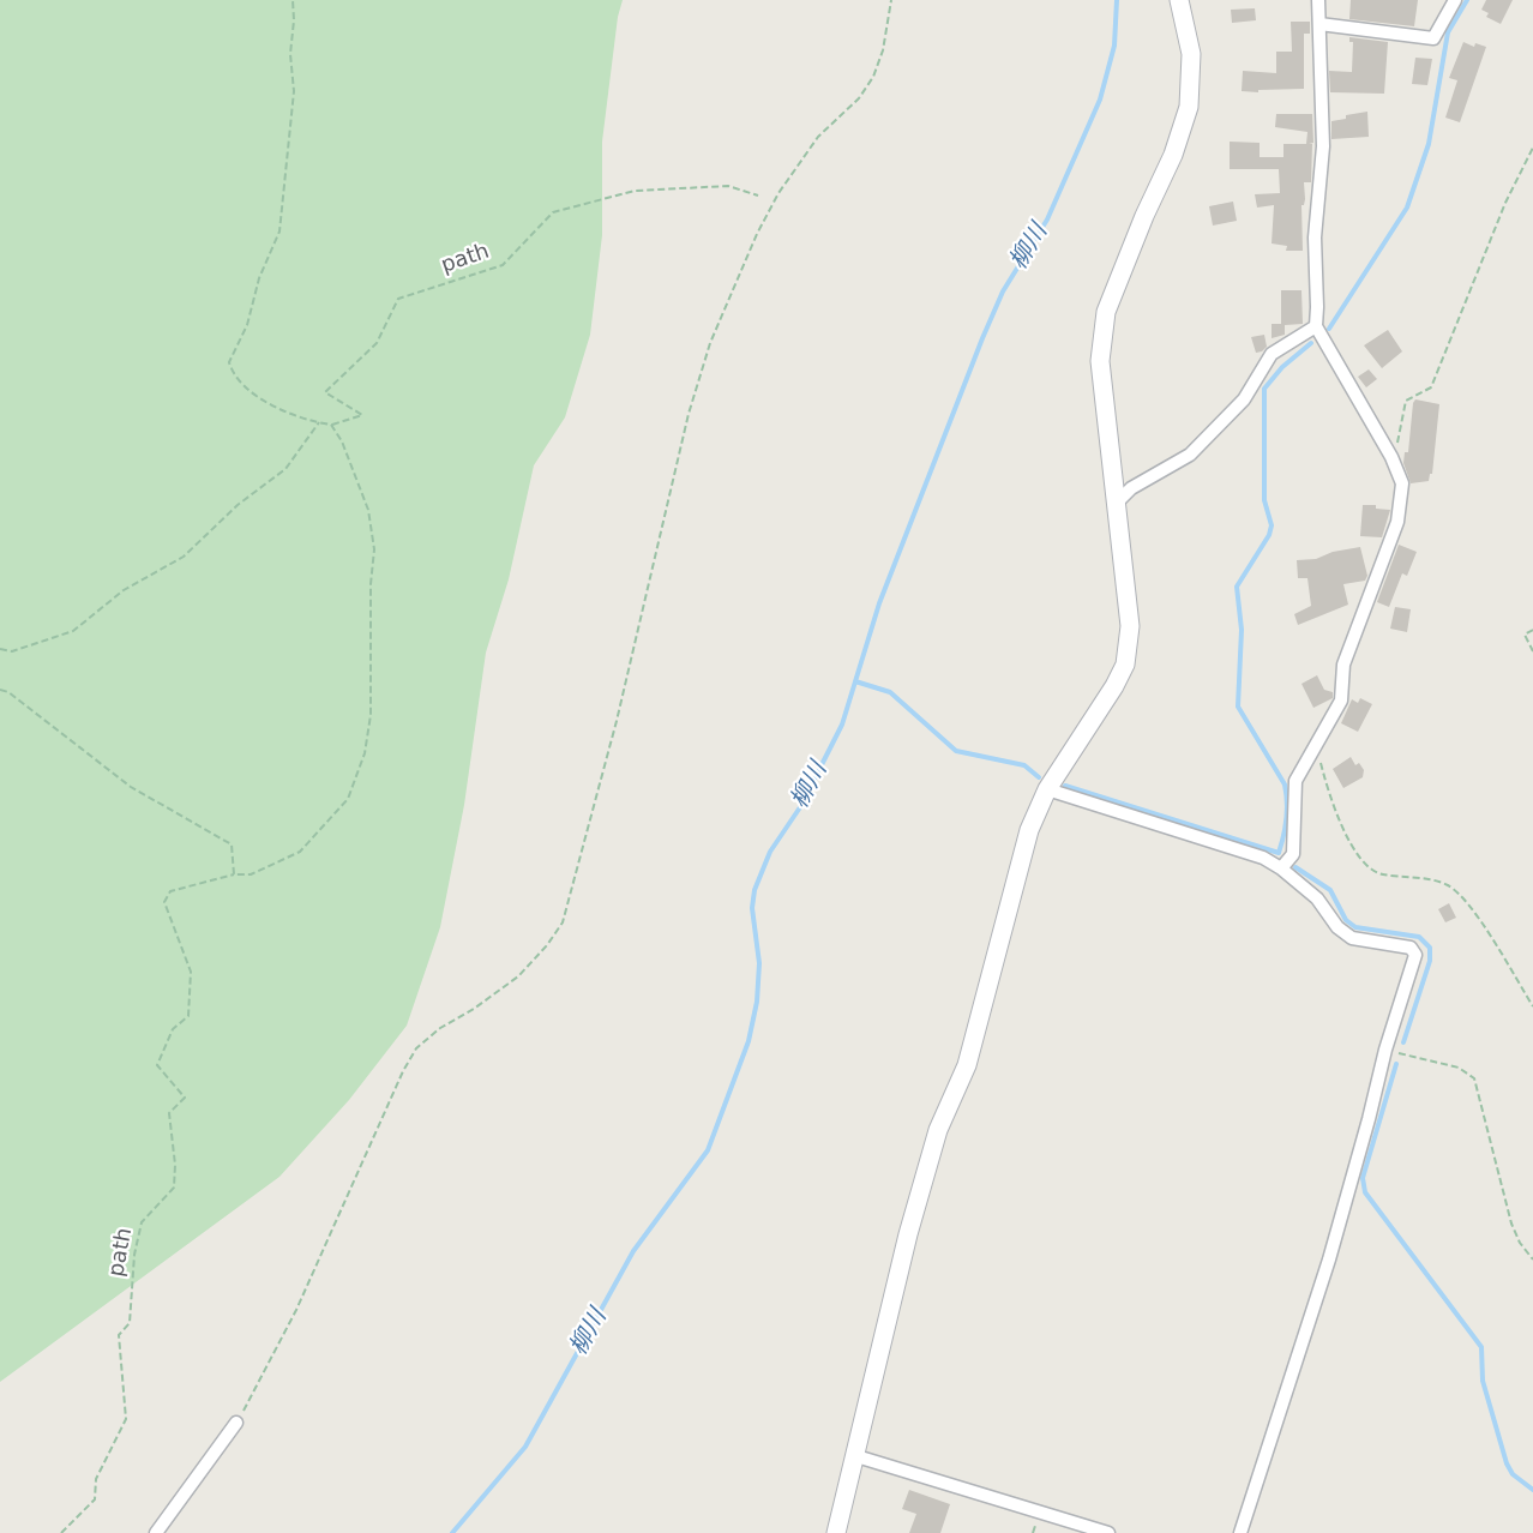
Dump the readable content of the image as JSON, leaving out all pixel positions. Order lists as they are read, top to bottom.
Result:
{
  "streets": {
    "path": ["path"]
  },
  "water": ["柳川"]
}
